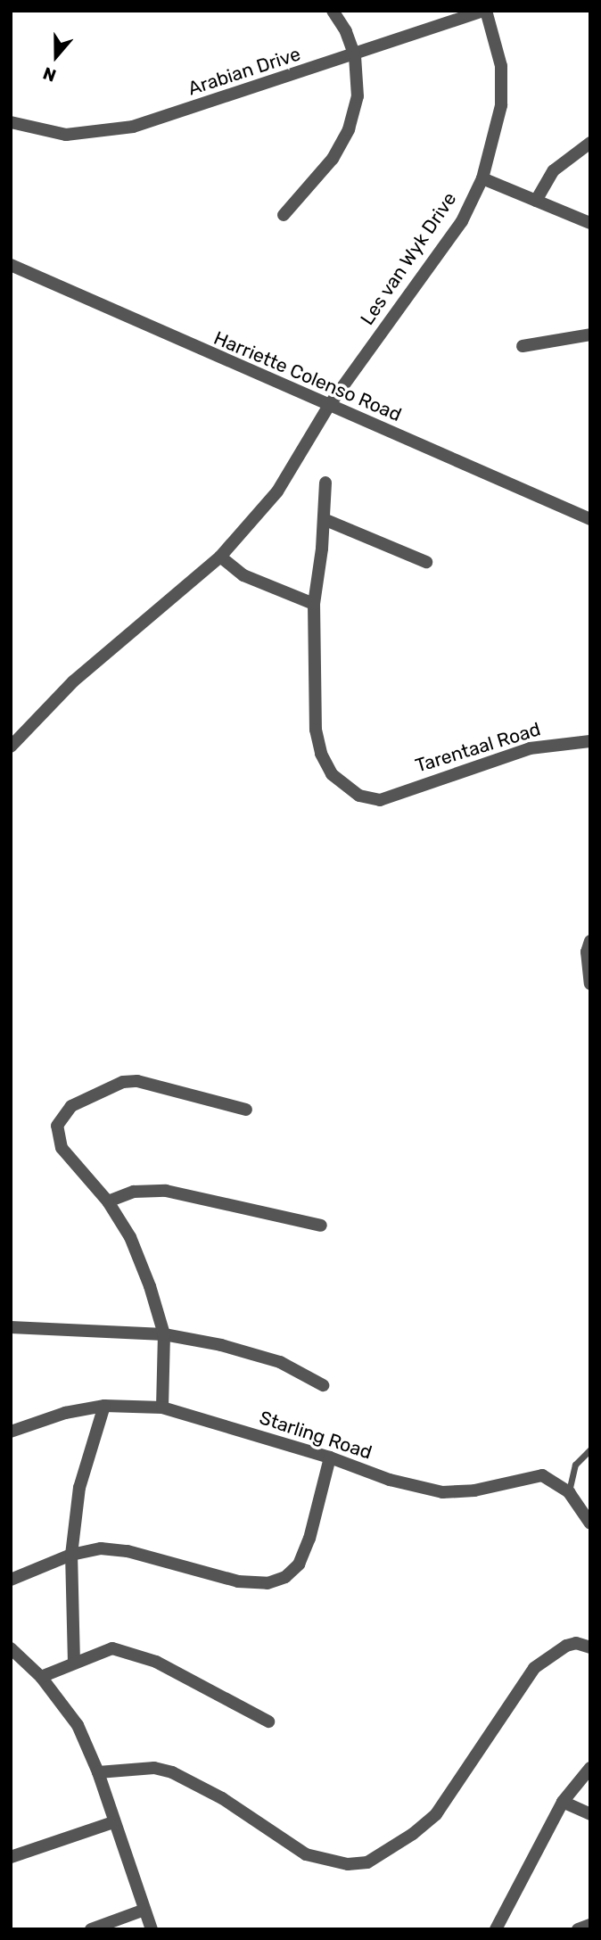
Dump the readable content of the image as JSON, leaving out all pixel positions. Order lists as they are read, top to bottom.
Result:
{
  "streets": {
    "street": [
      "Arabian Drive",
      "Les van Wyk Drive",
      "Harriette Colenso Road",
      "Tarentaal Road",
      "Starling Road"
    ]
  },
  "crossings": [
    ["Arabian Drive", "Les van Wyk Drive"],
    ["Les van Wyk Drive", "Harriette Colenso Road"]
  ],
  "north": "bottom"
}
